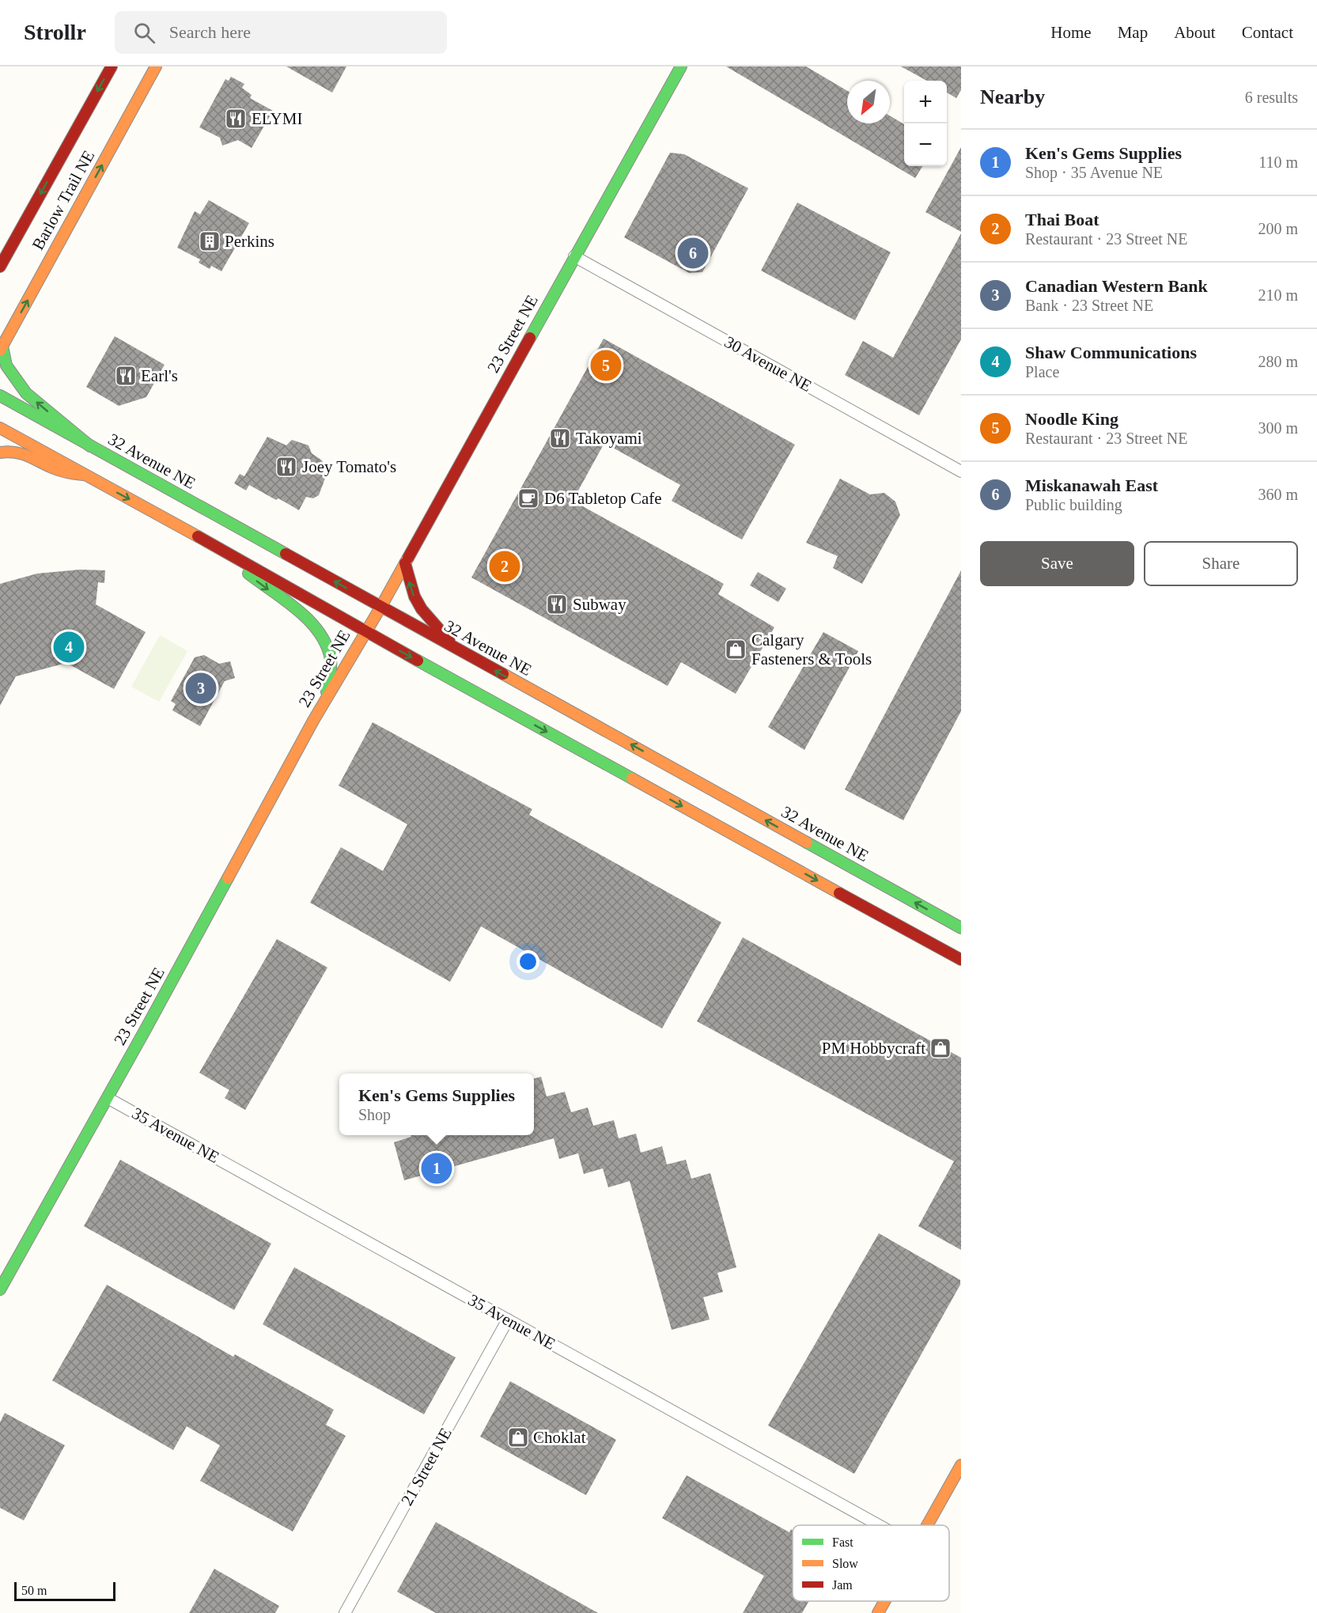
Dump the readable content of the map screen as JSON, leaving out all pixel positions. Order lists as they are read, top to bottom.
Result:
{
  "streets": {
    "main road": ["Barlow Trail NE", "23 Street NE", "32 Avenue NE"],
    "street": ["30 Avenue NE", "35 Avenue NE", "21 Street NE"]
  },
  "crossings": [
    ["23 Street NE", "30 Avenue NE"],
    ["23 Street NE", "32 Avenue NE"],
    ["23 Street NE", "35 Avenue NE"],
    ["35 Avenue NE", "21 Street NE"]
  ],
  "places": {
    "restaurant": [
      "ELYMI",
      "Earl's",
      "Takoyami",
      "Joey Tomato's",
      "Subway"
    ],
    "building": ["Perkins"],
    "cafe": ["D6 Tabletop Cafe"],
    "shop": ["Calgary Fasteners & Tools", "PM Hobbycraft", "Choklat"]
  },
  "legend": ["Fast", "Slow", "Jam"],
  "scale_bar": "50 m",
  "north": "bottom left",
  "page": {
    "header": "Strollr",
    "search": "Search here",
    "nav": [
      "Home",
      "Map",
      "About",
      "Contact"
    ],
    "heading": ["Nearby", "6 results"],
    "map_buttons": ["+", "−"],
    "list": [
      {
        "mark": "1",
        "name": "Ken's Gems Supplies",
        "note": "Shop · 35 Avenue NE",
        "value": "110 m"
      },
      {
        "mark": "2",
        "name": "Thai Boat",
        "note": "Restaurant · 23 Street NE",
        "value": "200 m"
      },
      {
        "mark": "3",
        "name": "Canadian Western Bank",
        "note": "Bank · 23 Street NE",
        "value": "210 m"
      },
      {
        "mark": "4",
        "name": "Shaw Communications",
        "note": "Place",
        "value": "280 m"
      },
      {
        "mark": "5",
        "name": "Noodle King",
        "note": "Restaurant · 23 Street NE",
        "value": "300 m"
      },
      {
        "mark": "6",
        "name": "Miskanawah East",
        "note": "Public building",
        "value": "360 m"
      }
    ],
    "pins": [
      "6",
      "5",
      "2",
      "4",
      "3",
      "1"
    ],
    "buttons": ["Save", "Share"],
    "popup": ["Ken's Gems Supplies", "Shop"],
    "scale": "50 m"
  }
}
